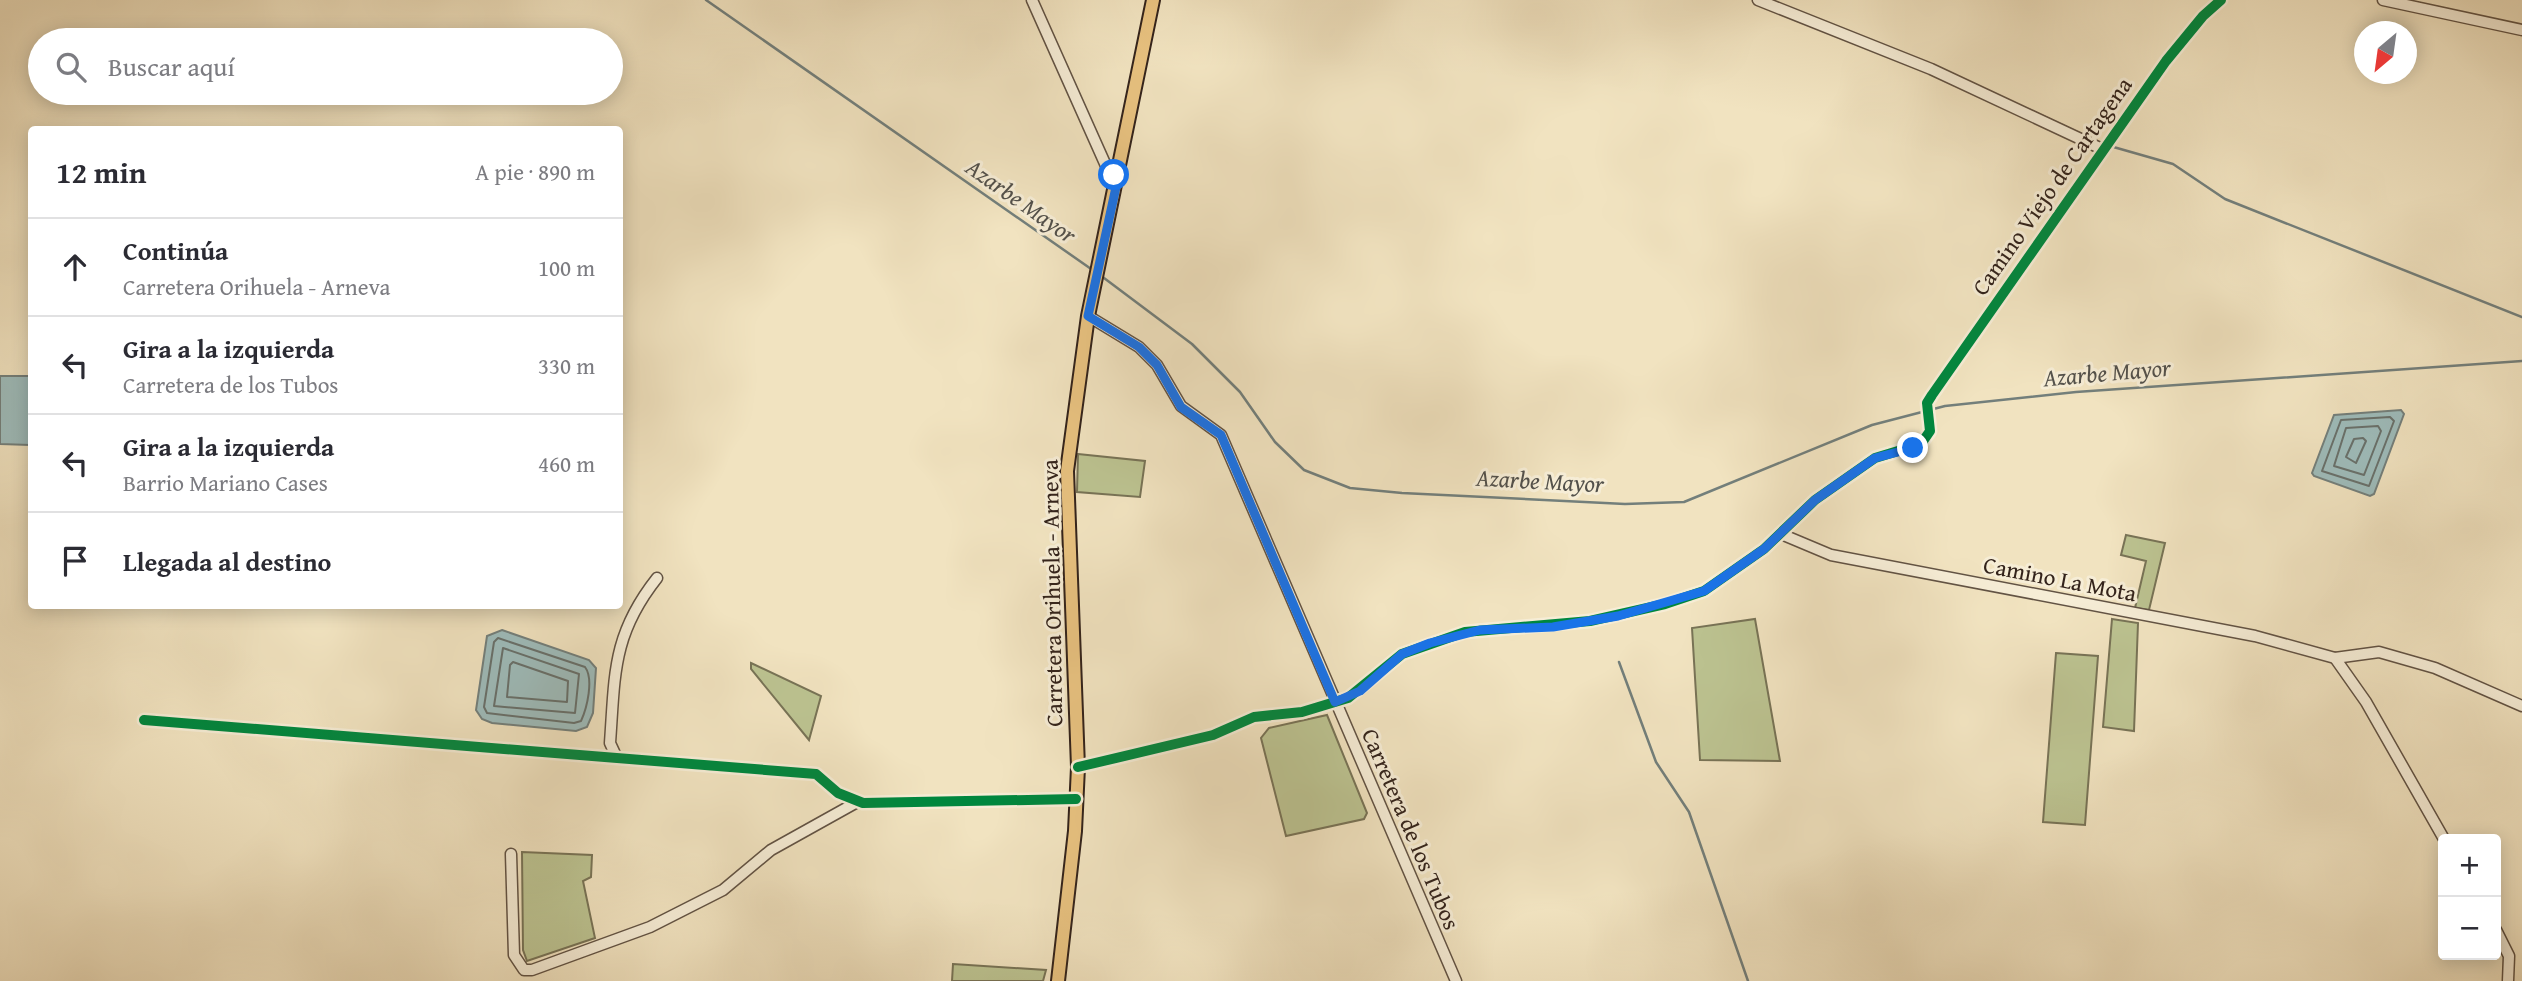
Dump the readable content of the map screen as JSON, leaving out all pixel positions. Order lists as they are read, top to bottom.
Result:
{
  "streets": {
    "main road": ["Carretera Orihuela - Arneva"],
    "street": ["Camino Viejo de Cartagena", "Camino La Mota", "Carretera de los Tubos"]
  },
  "crossings": [
    ["Camino Viejo de Cartagena", "Camino La Mota"],
    ["Carretera Orihuela - Arneva", "Carretera de los Tubos"]
  ],
  "water": ["Azarbe Mayor"],
  "north": "bottom left",
  "page": {
    "search": "Buscar aquí",
    "heading": ["12 min", "A pie · 890 m"],
    "list": [
      ["Continúa", "Carretera Orihuela - Arneva", "100 m"],
      ["Gira a la izquierda", "Carretera de los Tubos", "330 m"],
      ["Gira a la izquierda", "Barrio Mariano Cases", "460 m"],
      "Llegada al destino"
    ],
    "map_buttons": ["+", "−"]
  }
}
